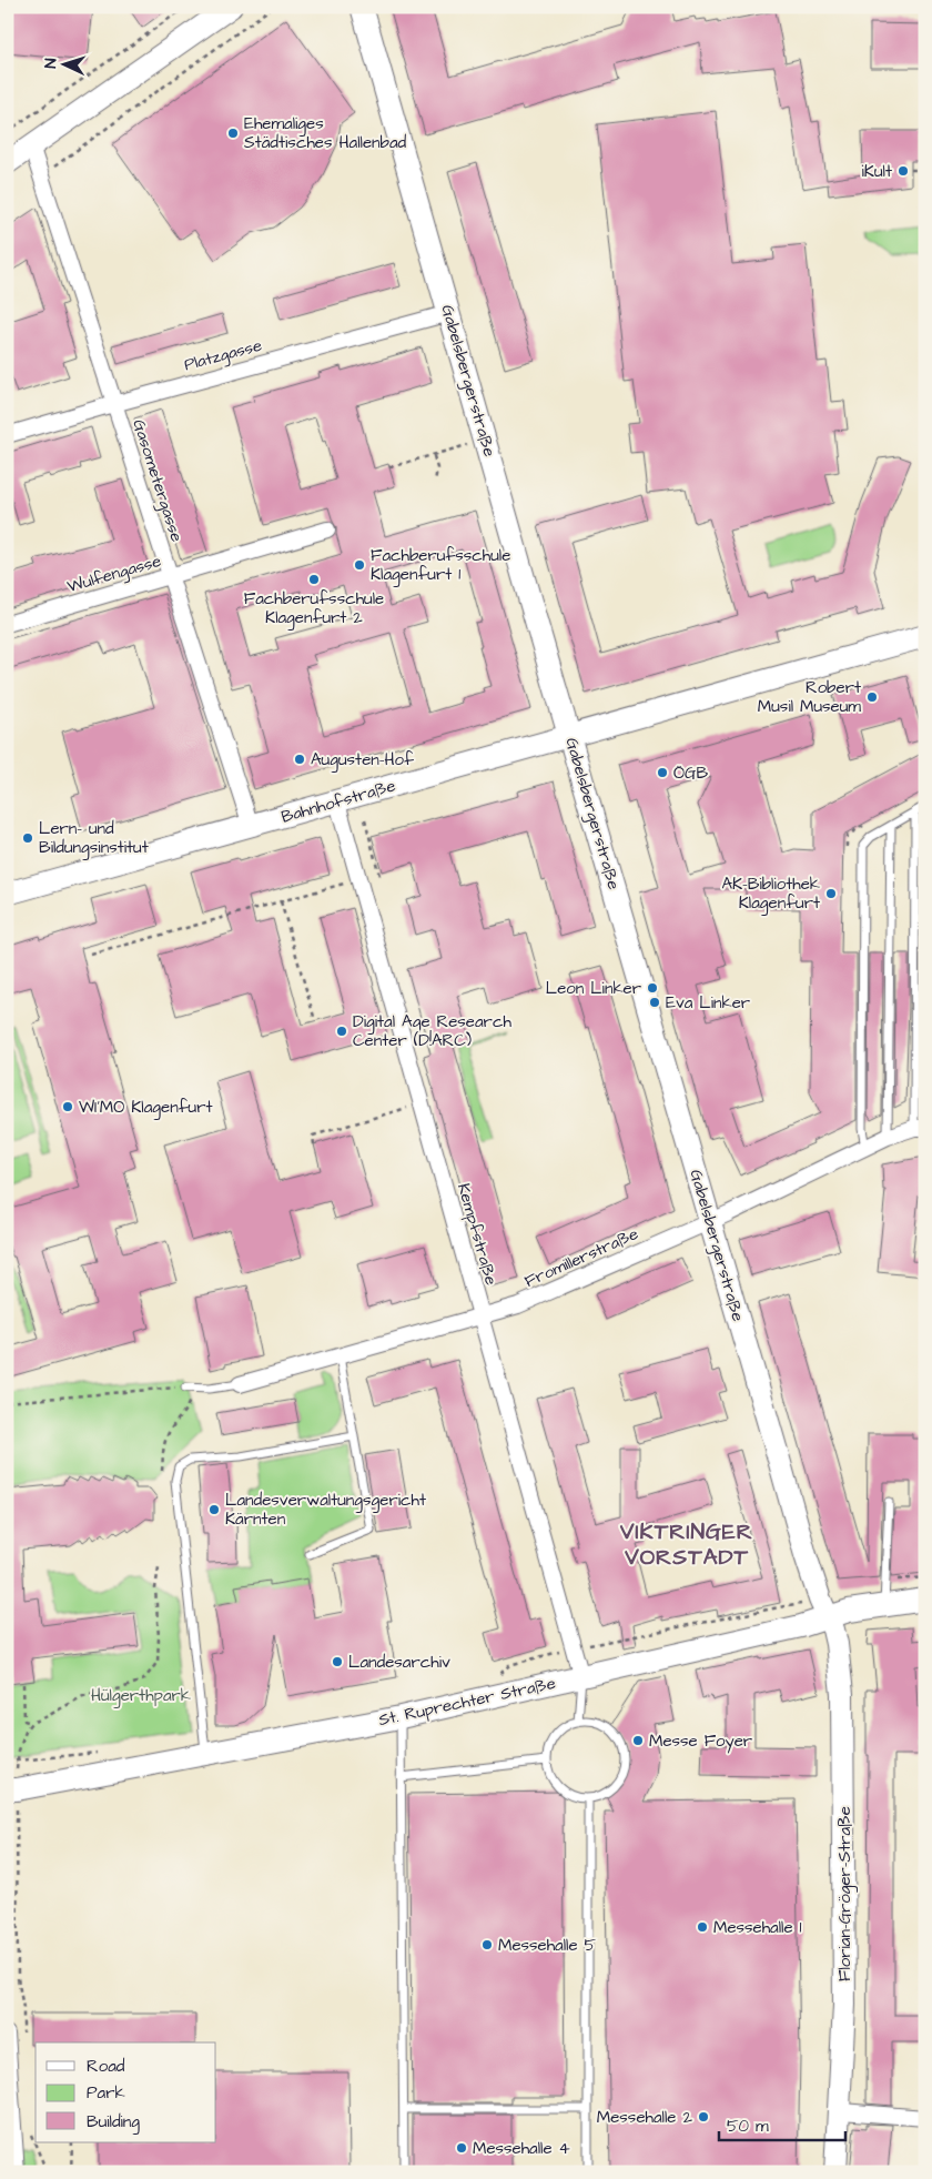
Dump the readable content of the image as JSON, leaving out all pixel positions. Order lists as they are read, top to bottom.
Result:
{
  "streets": {
    "street": [
      "Platzgasse",
      "Gabelsbergerstraße",
      "Gasometergasse",
      "Wulfengasse",
      "Bahnhofstraße",
      "Kempfstraße",
      "Fromillerstraße",
      "St. Ruprechter Straße",
      "Florian-Gröger-Straße"
    ]
  },
  "crossings": [
    ["Platzgasse", "Gabelsbergerstraße"],
    ["Platzgasse", "Gasometergasse"],
    ["Gabelsbergerstraße", "Bahnhofstraße"],
    ["Gabelsbergerstraße", "Fromillerstraße"],
    ["Gabelsbergerstraße", "St. Ruprechter Straße"],
    ["Gabelsbergerstraße", "Florian-Gröger-Straße"],
    ["Gasometergasse", "Wulfengasse"],
    ["Gasometergasse", "Bahnhofstraße"],
    ["Bahnhofstraße", "Kempfstraße"],
    ["Kempfstraße", "Fromillerstraße"],
    ["Kempfstraße", "St. Ruprechter Straße"],
    ["St. Ruprechter Straße", "Florian-Gröger-Straße"]
  ],
  "districts": ["VIKTRINGER VORSTADT"],
  "parks": ["Hülgerthpark"],
  "places": [
    "Ehemaliges Städtisches Hallenbad",
    "iKult",
    "Fachberufsschule Klagenfurt 1",
    "Fachberufsschule Klagenfurt 2",
    "Robert Musil Museum",
    "Augusten-Hof",
    "ÖGB",
    "Lern- und Bildungsinstitut",
    "AK-Bibliothek Klagenfurt",
    "Leon Linker",
    "Eva Linker",
    "Digital Age Research Center (D!ARC)",
    "WI’MO Klagenfurt",
    "Landesverwaltungsgericht Kärnten",
    "Landesarchiv",
    "Messe Foyer",
    "Messehalle 1",
    "Messehalle 5",
    "Messehalle 2",
    "Messehalle 4"
  ],
  "legend": ["Road", "Park", "Building"],
  "scale_bar": "50 m",
  "north": "left"
}
